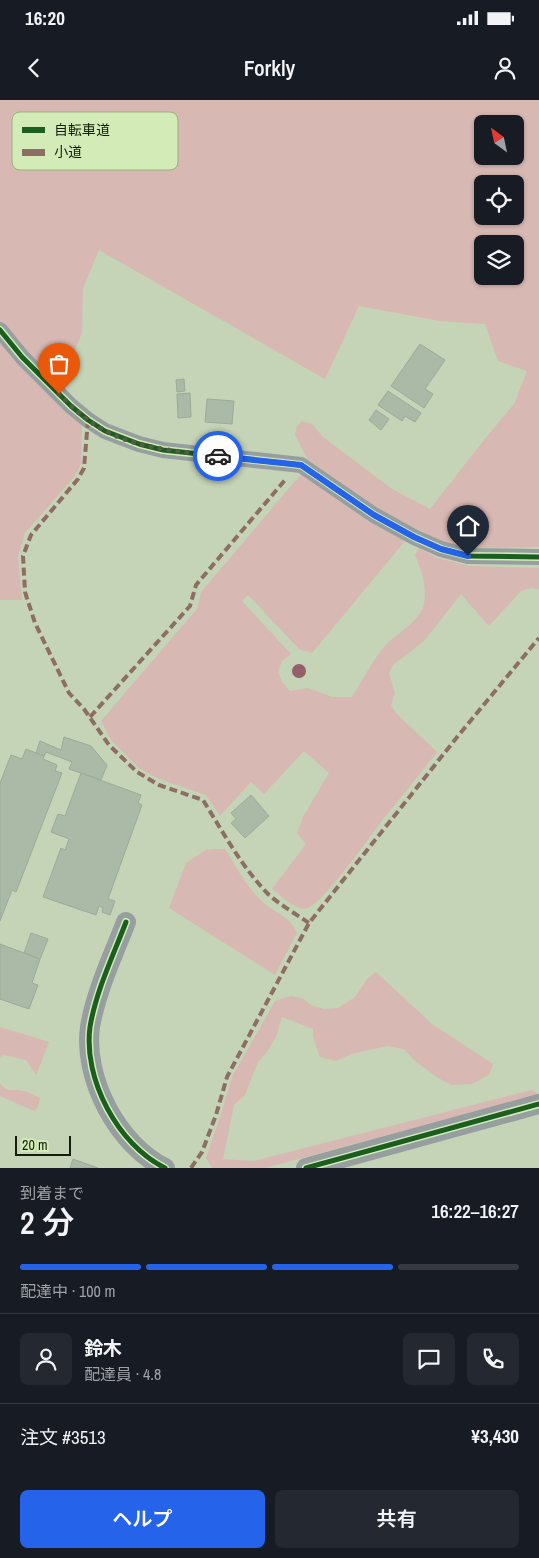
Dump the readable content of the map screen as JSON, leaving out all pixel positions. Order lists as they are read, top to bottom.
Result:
{
  "legend": ["自転車道", "小道"],
  "scale_bar": "20 m",
  "north": "top left",
  "page": {
    "status": "16:20",
    "header": "Forkly",
    "scale": "20 m",
    "heading": ["2 分", "到着まで", "16:22–16:27"],
    "panel": [
      "鈴木",
      "配達員 · 4.8",
      "注文 #3513",
      "¥3,430"
    ],
    "bar": "配達中 · 100 m",
    "buttons": ["ヘルプ", "共有"]
  }
}
